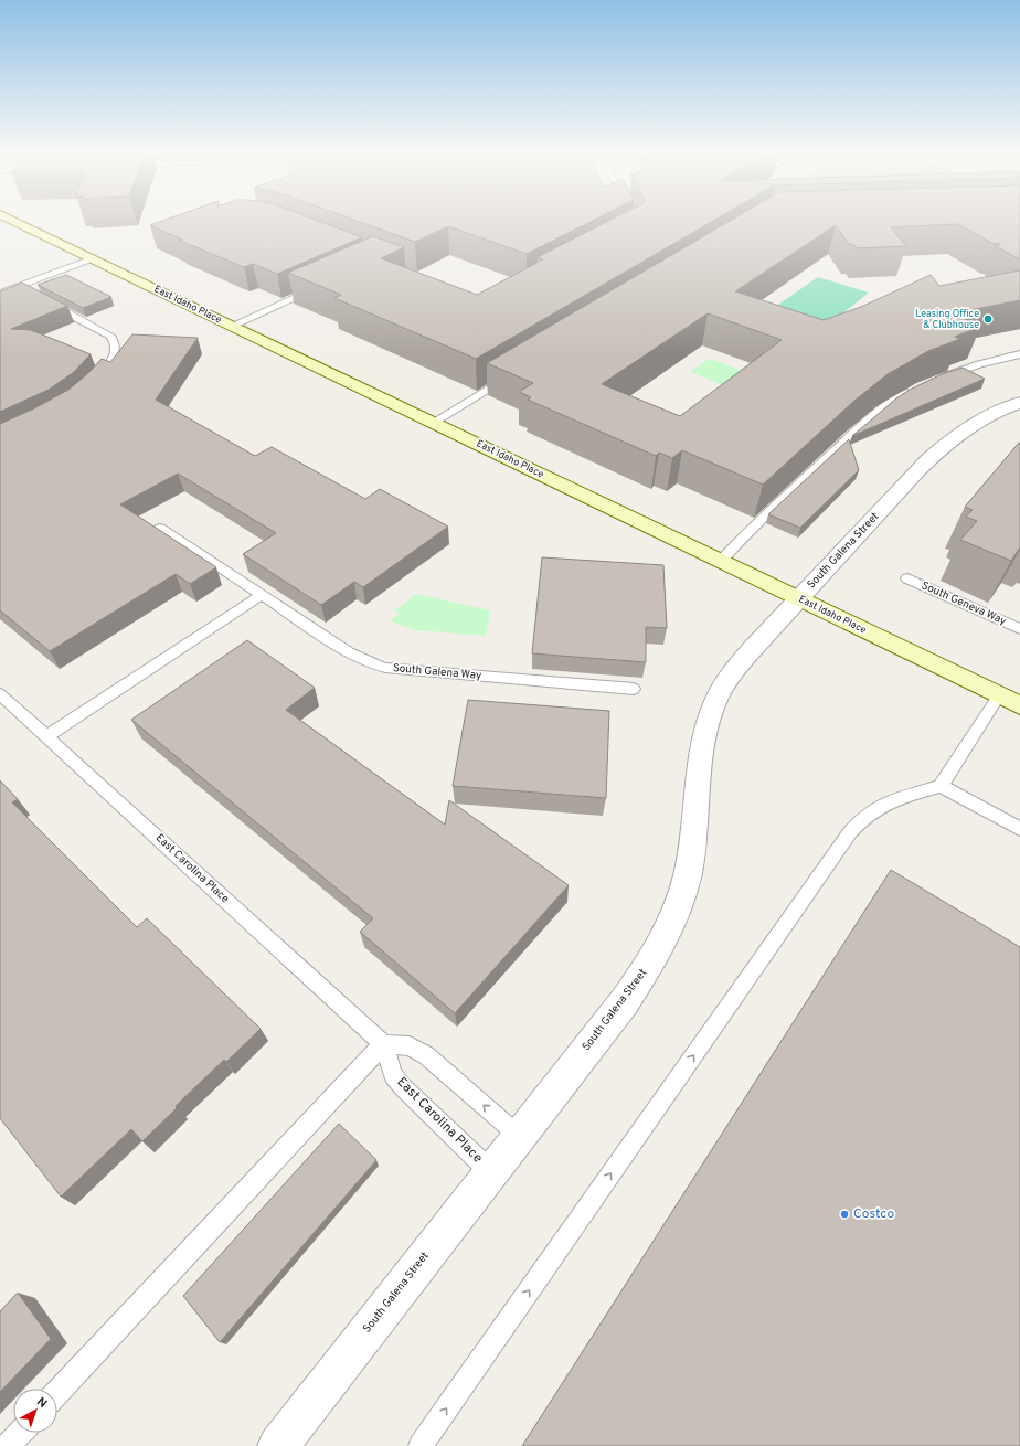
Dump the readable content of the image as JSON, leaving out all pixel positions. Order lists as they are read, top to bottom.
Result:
{
  "streets": {
    "street": ["East Idaho Place", "South Galena Street"],
    "lane": ["South Geneva Way", "South Galena Way", "East Carolina Place"]
  },
  "crossings": [
    ["East Idaho Place", "South Galena Street"],
    ["South Galena Street", "East Carolina Place"]
  ],
  "places": ["Leasing Office & Clubhouse", "Costco"],
  "north": "top right"
}
